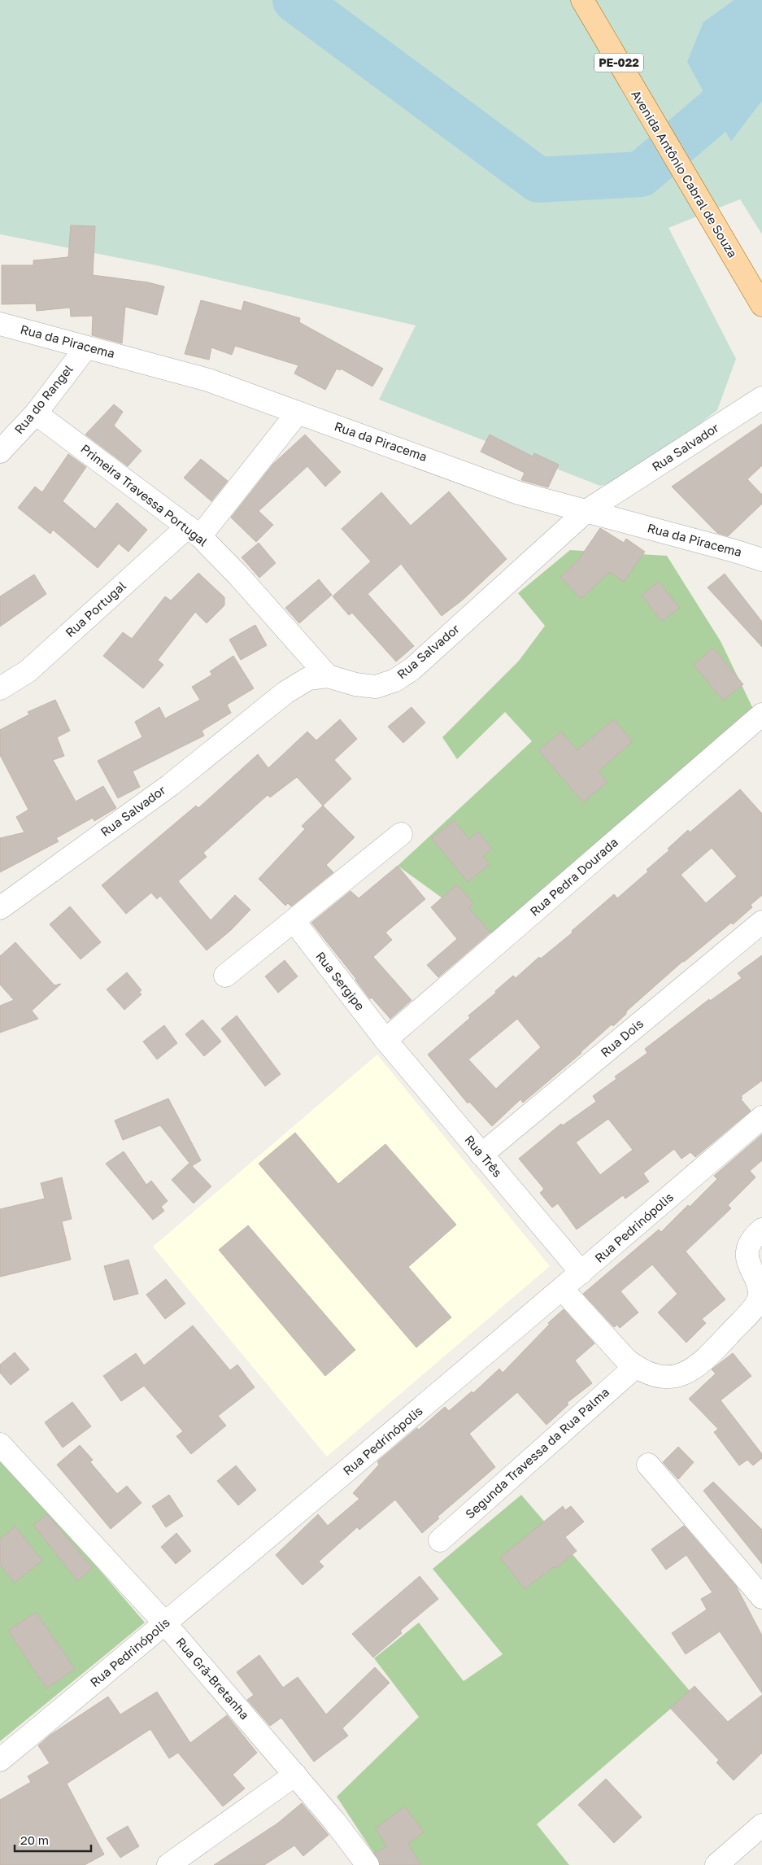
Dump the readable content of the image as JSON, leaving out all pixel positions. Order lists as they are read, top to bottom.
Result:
{
  "streets": {
    "main road": ["PE-022", "Avenida Antônio Cabral de Souza"],
    "street": [
      "Rua da Piracema",
      "Rua do Rangel",
      "Rua Salvador",
      "Primeira Travessa Portugal",
      "Rua Portugal",
      "Rua Pedra Dourada",
      "Rua Sergipe",
      "Rua Dois",
      "Rua Três",
      "Rua Pedrinópolis",
      "Segunda Travessa da Rua Palma",
      "Rua Grã-Bretanha"
    ]
  },
  "crossings": [
    ["Rua da Piracema", "Rua do Rangel"],
    ["Rua da Piracema", "Rua Salvador"],
    ["Rua da Piracema", "Rua Portugal"],
    ["Rua do Rangel", "Primeira Travessa Portugal"],
    ["Rua Salvador", "Primeira Travessa Portugal"],
    ["Primeira Travessa Portugal", "Rua Portugal"],
    ["Rua Pedra Dourada", "Rua Sergipe"],
    ["Rua Pedra Dourada", "Rua Três"],
    ["Rua Sergipe", "Rua Três"],
    ["Rua Dois", "Rua Três"],
    ["Rua Três", "Rua Pedrinópolis"],
    ["Rua Pedrinópolis", "Rua Grã-Bretanha"]
  ],
  "scale_bar": "20 m"
}
